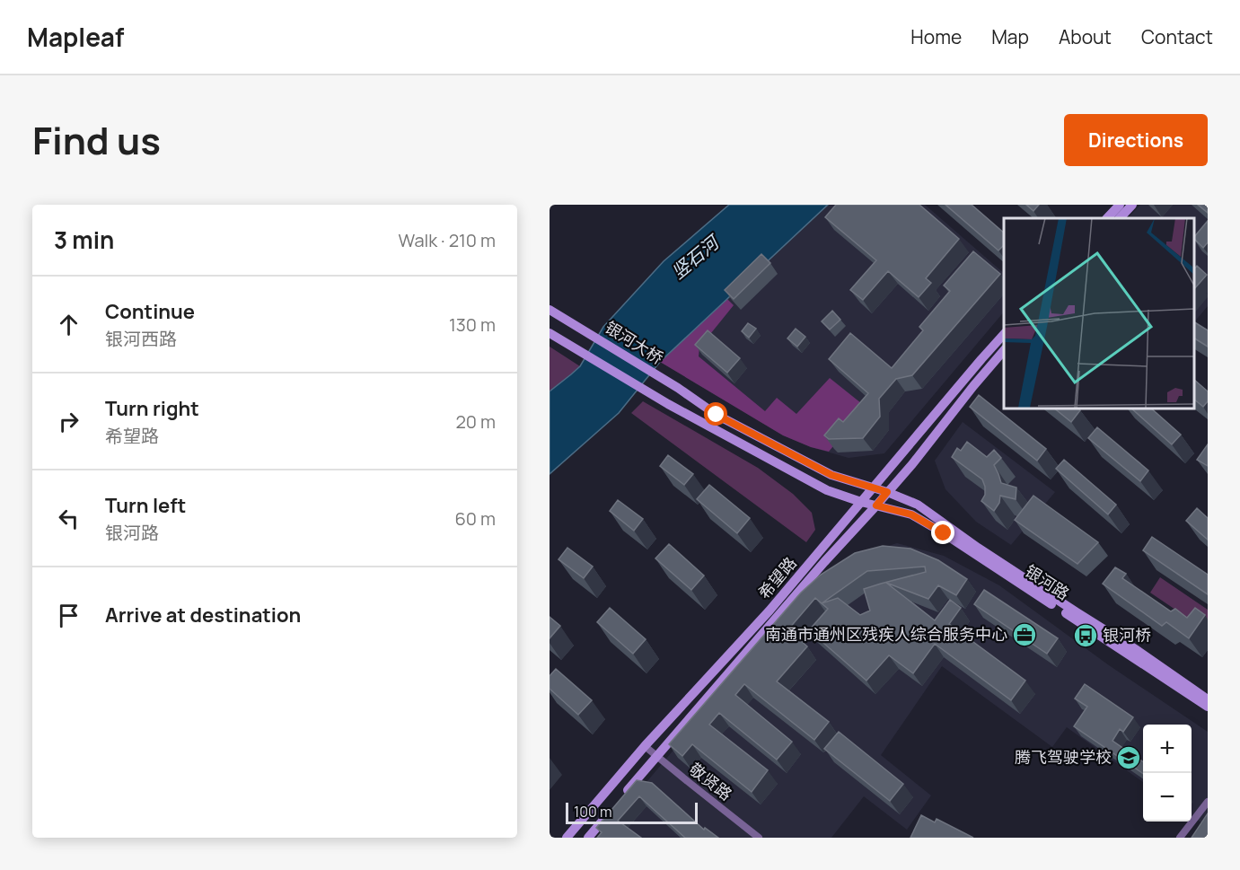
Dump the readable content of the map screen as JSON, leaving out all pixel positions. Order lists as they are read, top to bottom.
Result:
{
  "streets": {
    "main road": ["银河大桥", "希望路", "银河路"],
    "street": ["敬贤路"]
  },
  "crossings": [
    ["银河大桥", "希望路"],
    ["银河大桥", "银河路"],
    ["希望路", "银河路"],
    ["希望路", "敬贤路"]
  ],
  "water": ["竖石河"],
  "places": {
    "office": ["南通市通州区残疾人综合服务中心"],
    "bus stop": ["银河桥"],
    "school or university": ["腾飞驾驶学校"]
  },
  "scale_bar": "100 m",
  "page": {
    "header": "Mapleaf",
    "nav": [
      "Home",
      "Map",
      "About",
      "Contact"
    ],
    "title": "Find us",
    "buttons": "Directions",
    "heading": ["3 min", "Walk · 210 m"],
    "list": [
      ["Continue", "银河西路", "130 m"],
      ["Turn right", "希望路", "20 m"],
      ["Turn left", "银河路", "60 m"],
      "Arrive at destination"
    ],
    "map_buttons": ["+", "−"],
    "scale": "100 m"
  }
}
